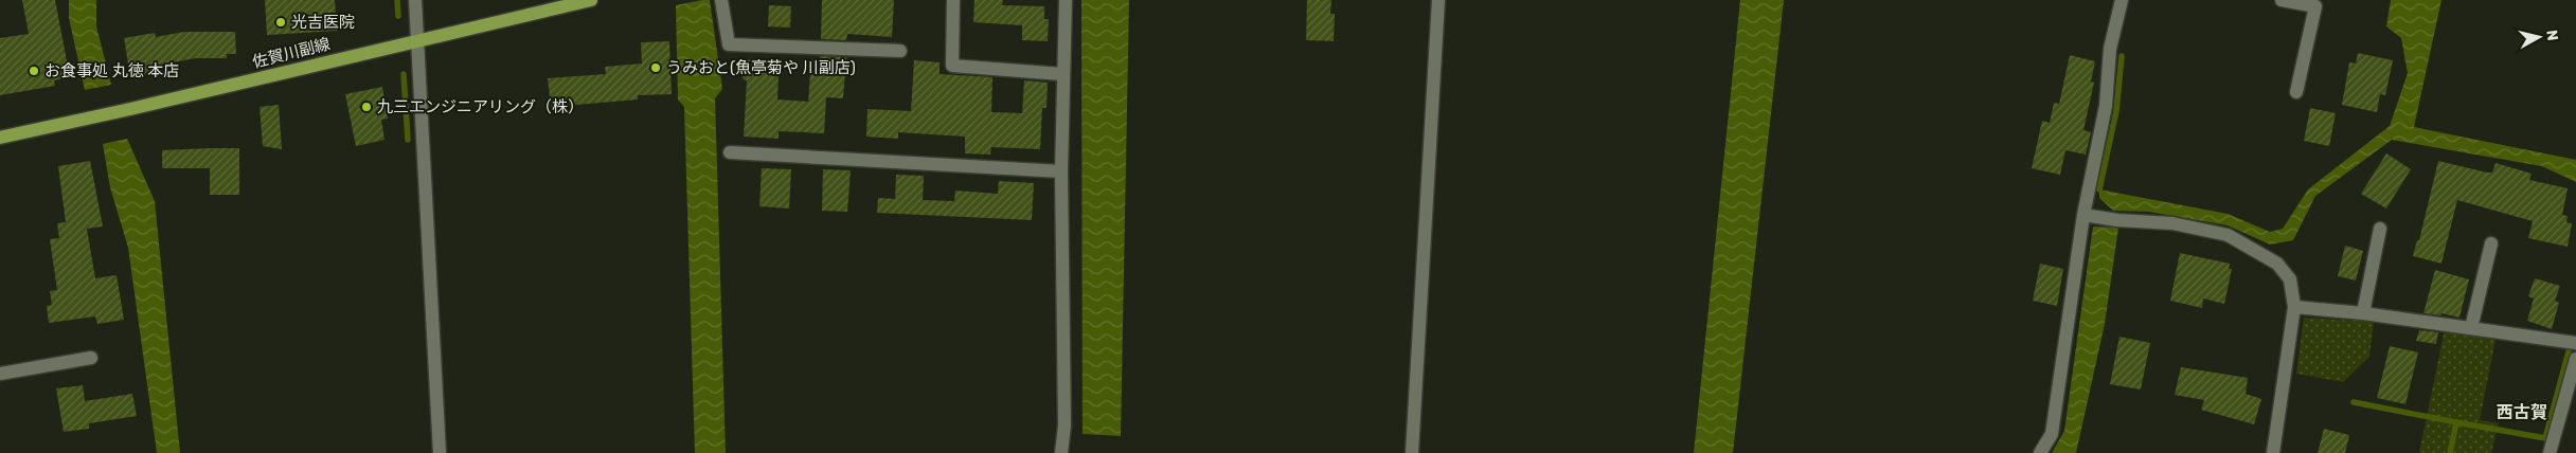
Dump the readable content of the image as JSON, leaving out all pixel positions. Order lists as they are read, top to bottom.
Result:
{
  "streets": {
    "main road": ["佐賀川副線"]
  },
  "districts": ["西古賀"],
  "places": [
    "光吉医院",
    "うみおと(魚亭菊や 川副店)",
    "お食事処 丸徳 本店",
    "九三エンジニアリング（株）"
  ],
  "north": "right"
}
